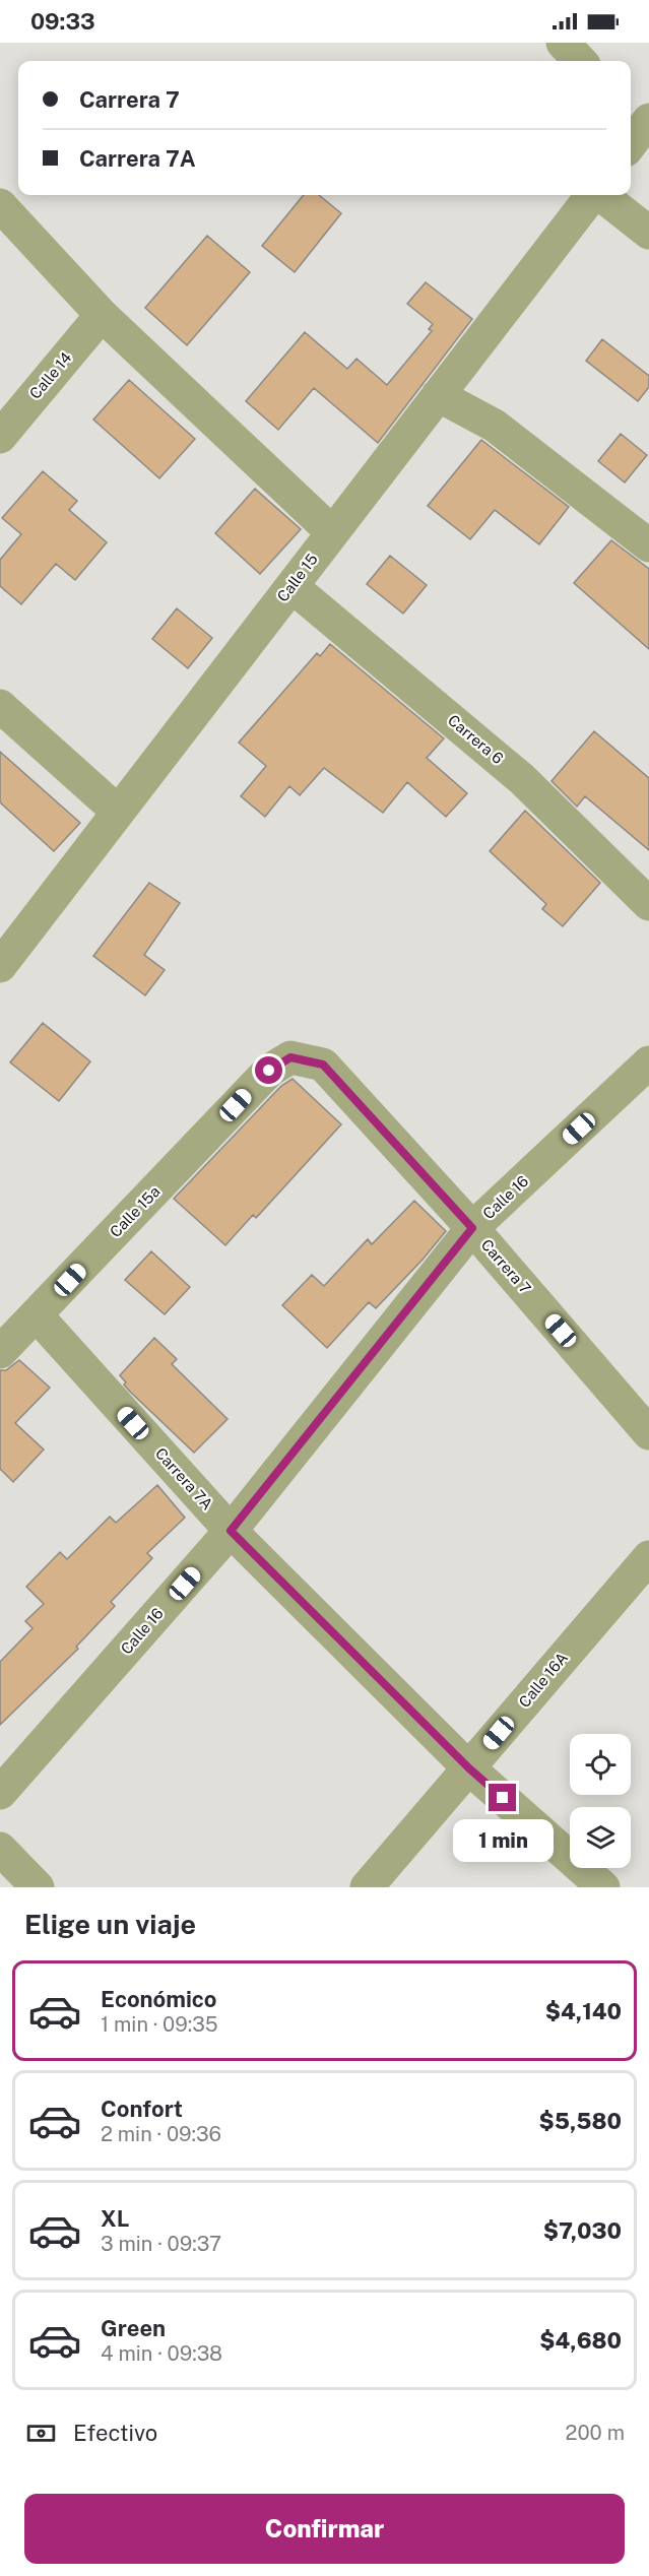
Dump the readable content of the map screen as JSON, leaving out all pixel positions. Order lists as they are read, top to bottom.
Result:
{
  "streets": {
    "street": [
      "Calle 14",
      "Calle 15",
      "Carrera 6",
      "Calle 16",
      "Calle 15a",
      "Carrera 7",
      "Carrera 7A",
      "Calle 16A"
    ]
  },
  "crossings": [
    ["Calle 15", "Carrera 6"],
    ["Calle 16", "Carrera 7"],
    ["Calle 16", "Carrera 7A"],
    ["Calle 15a", "Carrera 7"],
    ["Calle 15a", "Carrera 7A"],
    ["Carrera 7A", "Calle 16A"]
  ],
  "page": {
    "status": "09:33",
    "banner": ["Carrera 7", "Carrera 7A"],
    "bubble": "1 min",
    "heading": "Elige un viaje",
    "list": [
      {
        "name": "Económico",
        "note": "1 min · 09:35",
        "value": "$4,140"
      },
      {
        "name": "Confort",
        "note": "2 min · 09:36",
        "value": "$5,580"
      },
      {
        "name": "XL",
        "note": "3 min · 09:37",
        "value": "$7,030"
      },
      {
        "name": "Green",
        "note": "4 min · 09:38",
        "value": "$4,680"
      }
    ],
    "pay": ["Efectivo", "200 m"],
    "buttons": "Confirmar"
  }
}
